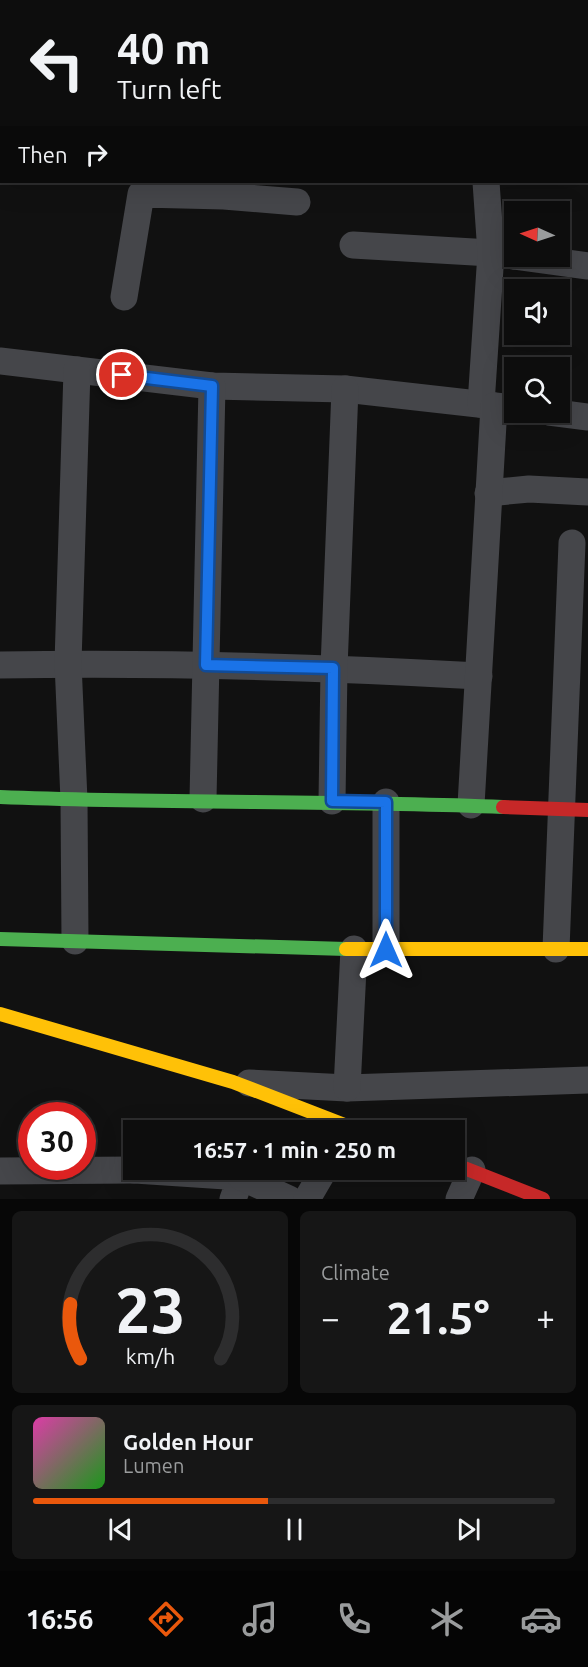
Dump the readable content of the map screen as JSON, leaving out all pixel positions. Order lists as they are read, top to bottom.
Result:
{
  "north": "left",
  "page": {
    "turn": ["40 m", "Turn left"],
    "then": "Then",
    "limit": "30",
    "trip": "16:57 · 1 min · 250 m",
    "tile": "Climate",
    "heat": ["−", "21.5°", "+"],
    "song": ["Golden Hour", "Lumen"],
    "tabs": "16:56",
    "gauge": ["23", "km/h"]
  }
}
